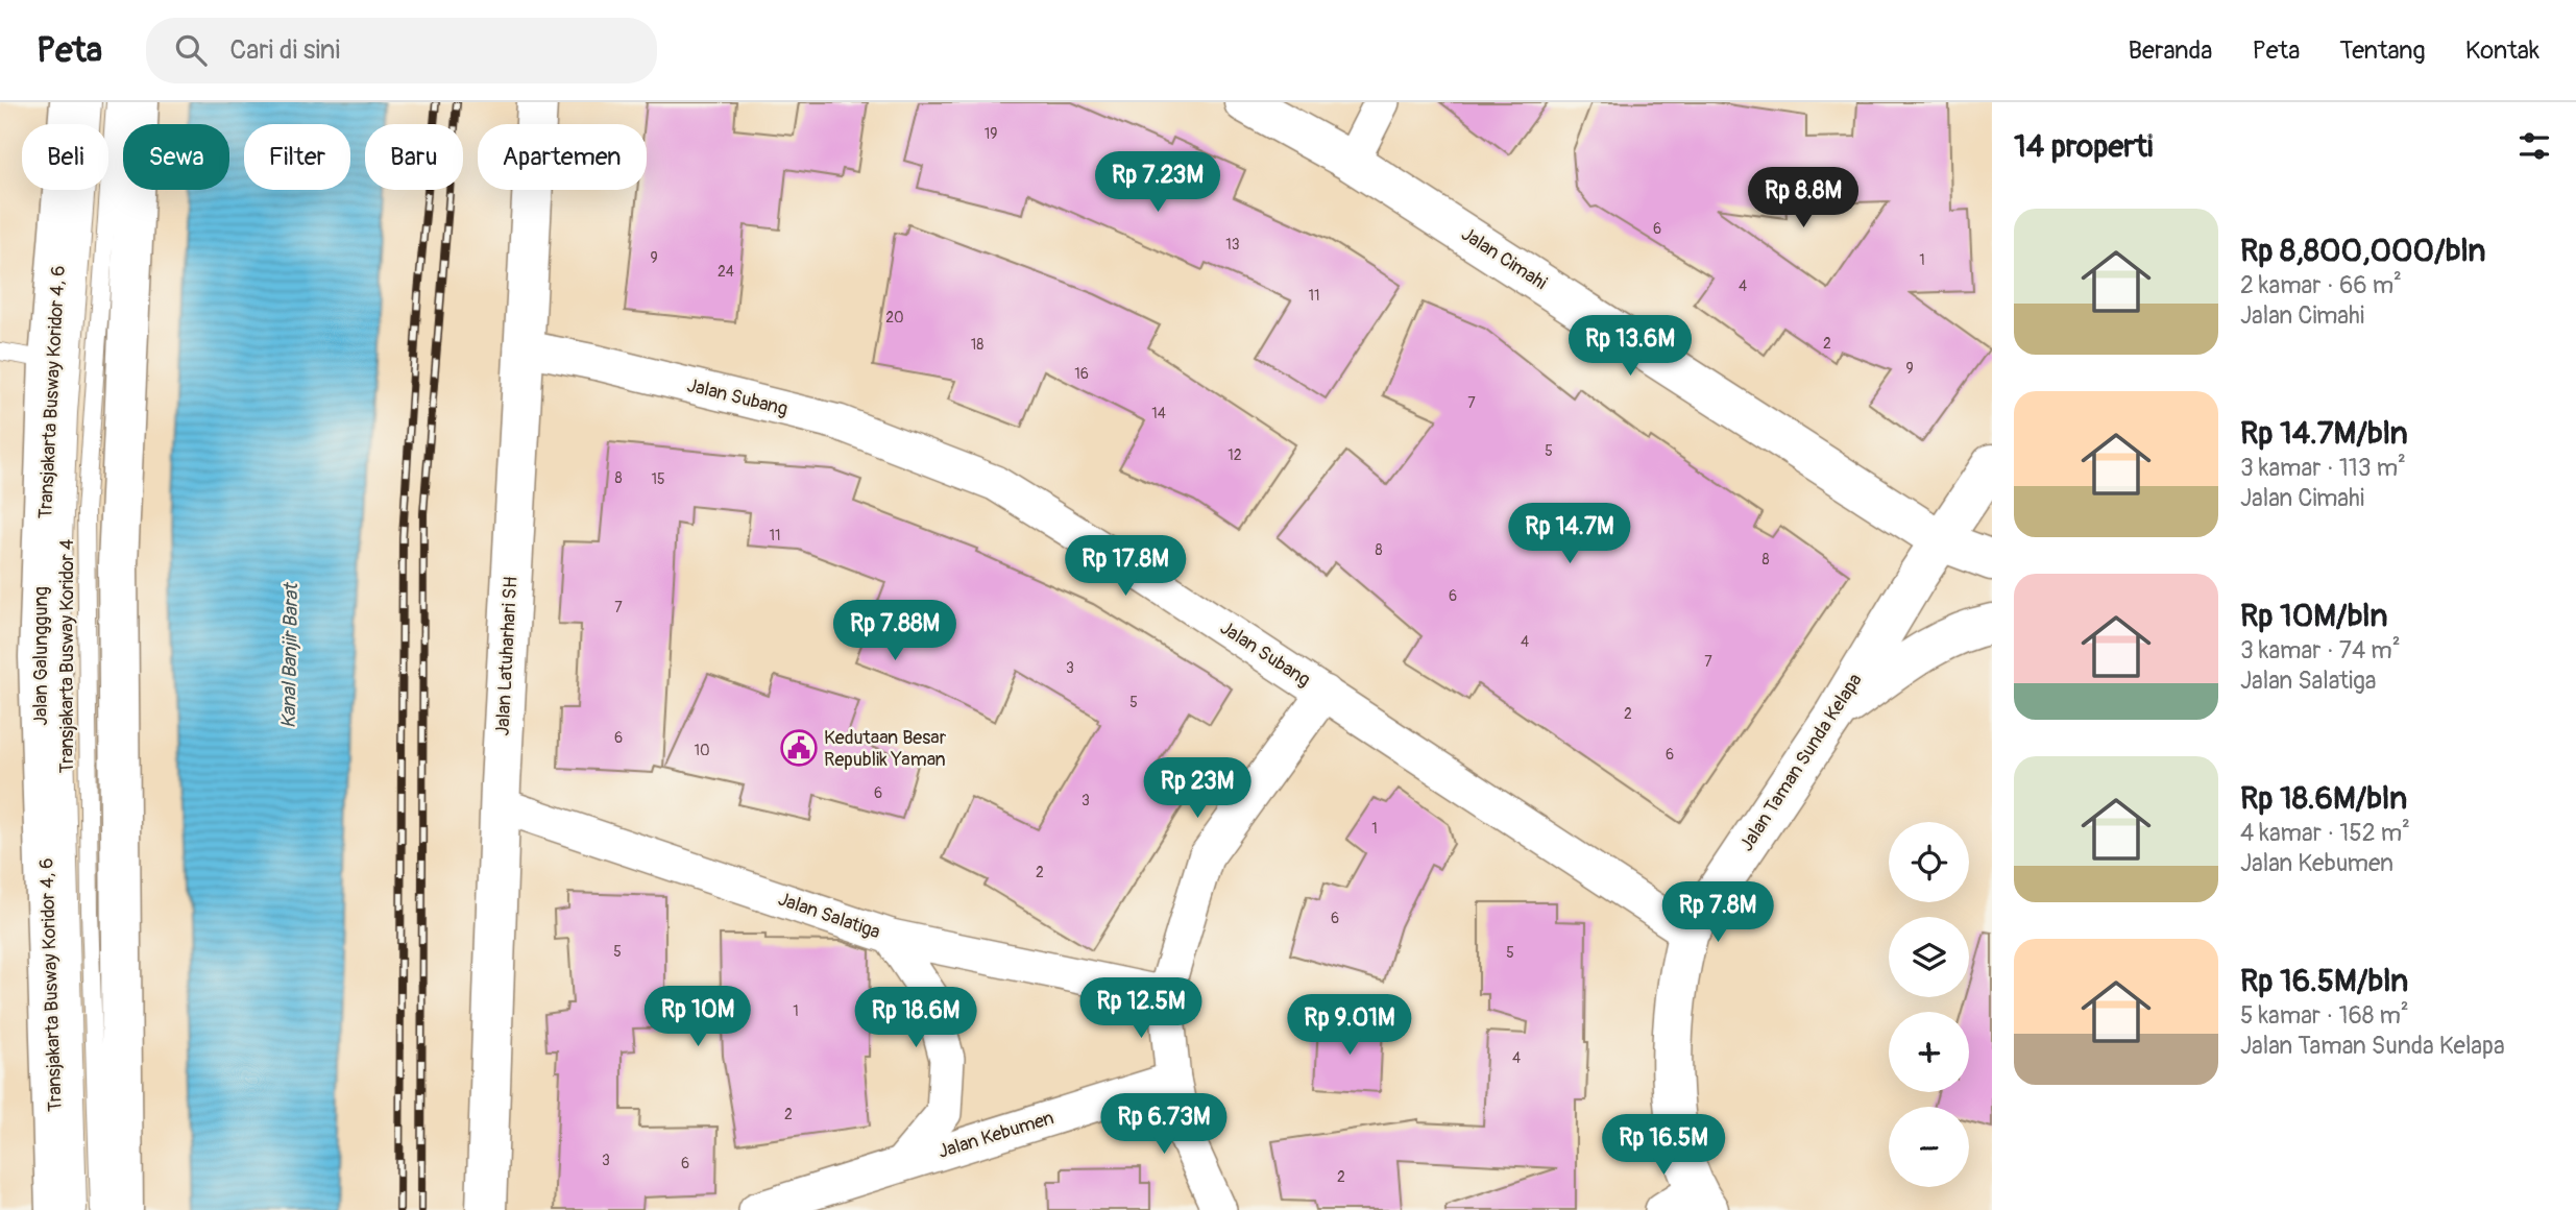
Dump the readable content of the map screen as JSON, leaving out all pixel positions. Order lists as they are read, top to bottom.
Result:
{
  "streets": {
    "street": [
      "Jalan Cimahi",
      "Jalan Subang",
      "Jalan Galunggung",
      "Jalan Latuharhari SH",
      "Jalan Taman Sunda Kelapa",
      "Jalan Salatiga",
      "Jalan Kebumen"
    ],
    "lane": ["Transjakarta Busway Koridor 4, 6", "Transjakarta Busway Koridor 4"]
  },
  "crossings": [
    ["Jalan Cimahi", "Jalan Taman Sunda Kelapa"],
    ["Jalan Subang", "Jalan Latuharhari SH"],
    ["Jalan Subang", "Jalan Taman Sunda Kelapa"],
    ["Jalan Latuharhari SH", "Jalan Salatiga"],
    ["Jalan Salatiga", "Jalan Kebumen"]
  ],
  "water": ["Kanal Banjir Barat"],
  "places": {
    "public building": ["Kedutaan Besar Republik Yaman"]
  },
  "house_numbers": [
    "19",
    "6",
    "13",
    "9",
    "1",
    "24",
    "4",
    "11",
    "20",
    "2",
    "18",
    "9",
    "16",
    "7",
    "14",
    "5",
    "12",
    "8",
    "15",
    "11",
    "8",
    "8",
    "6",
    "7",
    "4",
    "7",
    "3",
    "5",
    "2",
    "6",
    "10",
    "6",
    "6",
    "3",
    "1",
    "2",
    "6",
    "5",
    "5",
    "1",
    "4",
    "2",
    "3",
    "6",
    "2"
  ],
  "page": {
    "header": "Peta",
    "search": "Cari di sini",
    "nav": [
      "Beranda",
      "Peta",
      "Tentang",
      "Kontak"
    ],
    "heading": "14 properti",
    "chip": [
      "Beli",
      "Sewa",
      "Filter",
      "Baru",
      "Apartemen"
    ],
    "price": [
      "Rp 7.23M",
      "Rp 8.8M",
      "Rp 13.6M",
      "Rp 14.7M",
      "Rp 17.8M",
      "Rp 7.88M",
      "Rp 23M",
      "Rp 7.8M",
      "Rp 12.5M",
      "Rp 10M",
      "Rp 18.6M",
      "Rp 9.01M",
      "Rp 6.73M",
      "Rp 16.5M"
    ],
    "list": [
      {
        "name": "Rp 8,800,000/bln",
        "note": "2 kamar · 66 m² · Jalan Cimahi"
      },
      {
        "name": "Rp 14.7M/bln",
        "note": "3 kamar · 113 m² · Jalan Cimahi"
      },
      {
        "name": "Rp 10M/bln",
        "note": "3 kamar · 74 m² · Jalan Salatiga"
      },
      {
        "name": "Rp 18.6M/bln",
        "note": "4 kamar · 152 m² · Jalan Kebumen"
      },
      {
        "name": "Rp 16.5M/bln",
        "note": "5 kamar · 168 m² · Jalan Taman Sunda Kelapa"
      }
    ],
    "map_buttons": ["+", "−"]
  }
}
